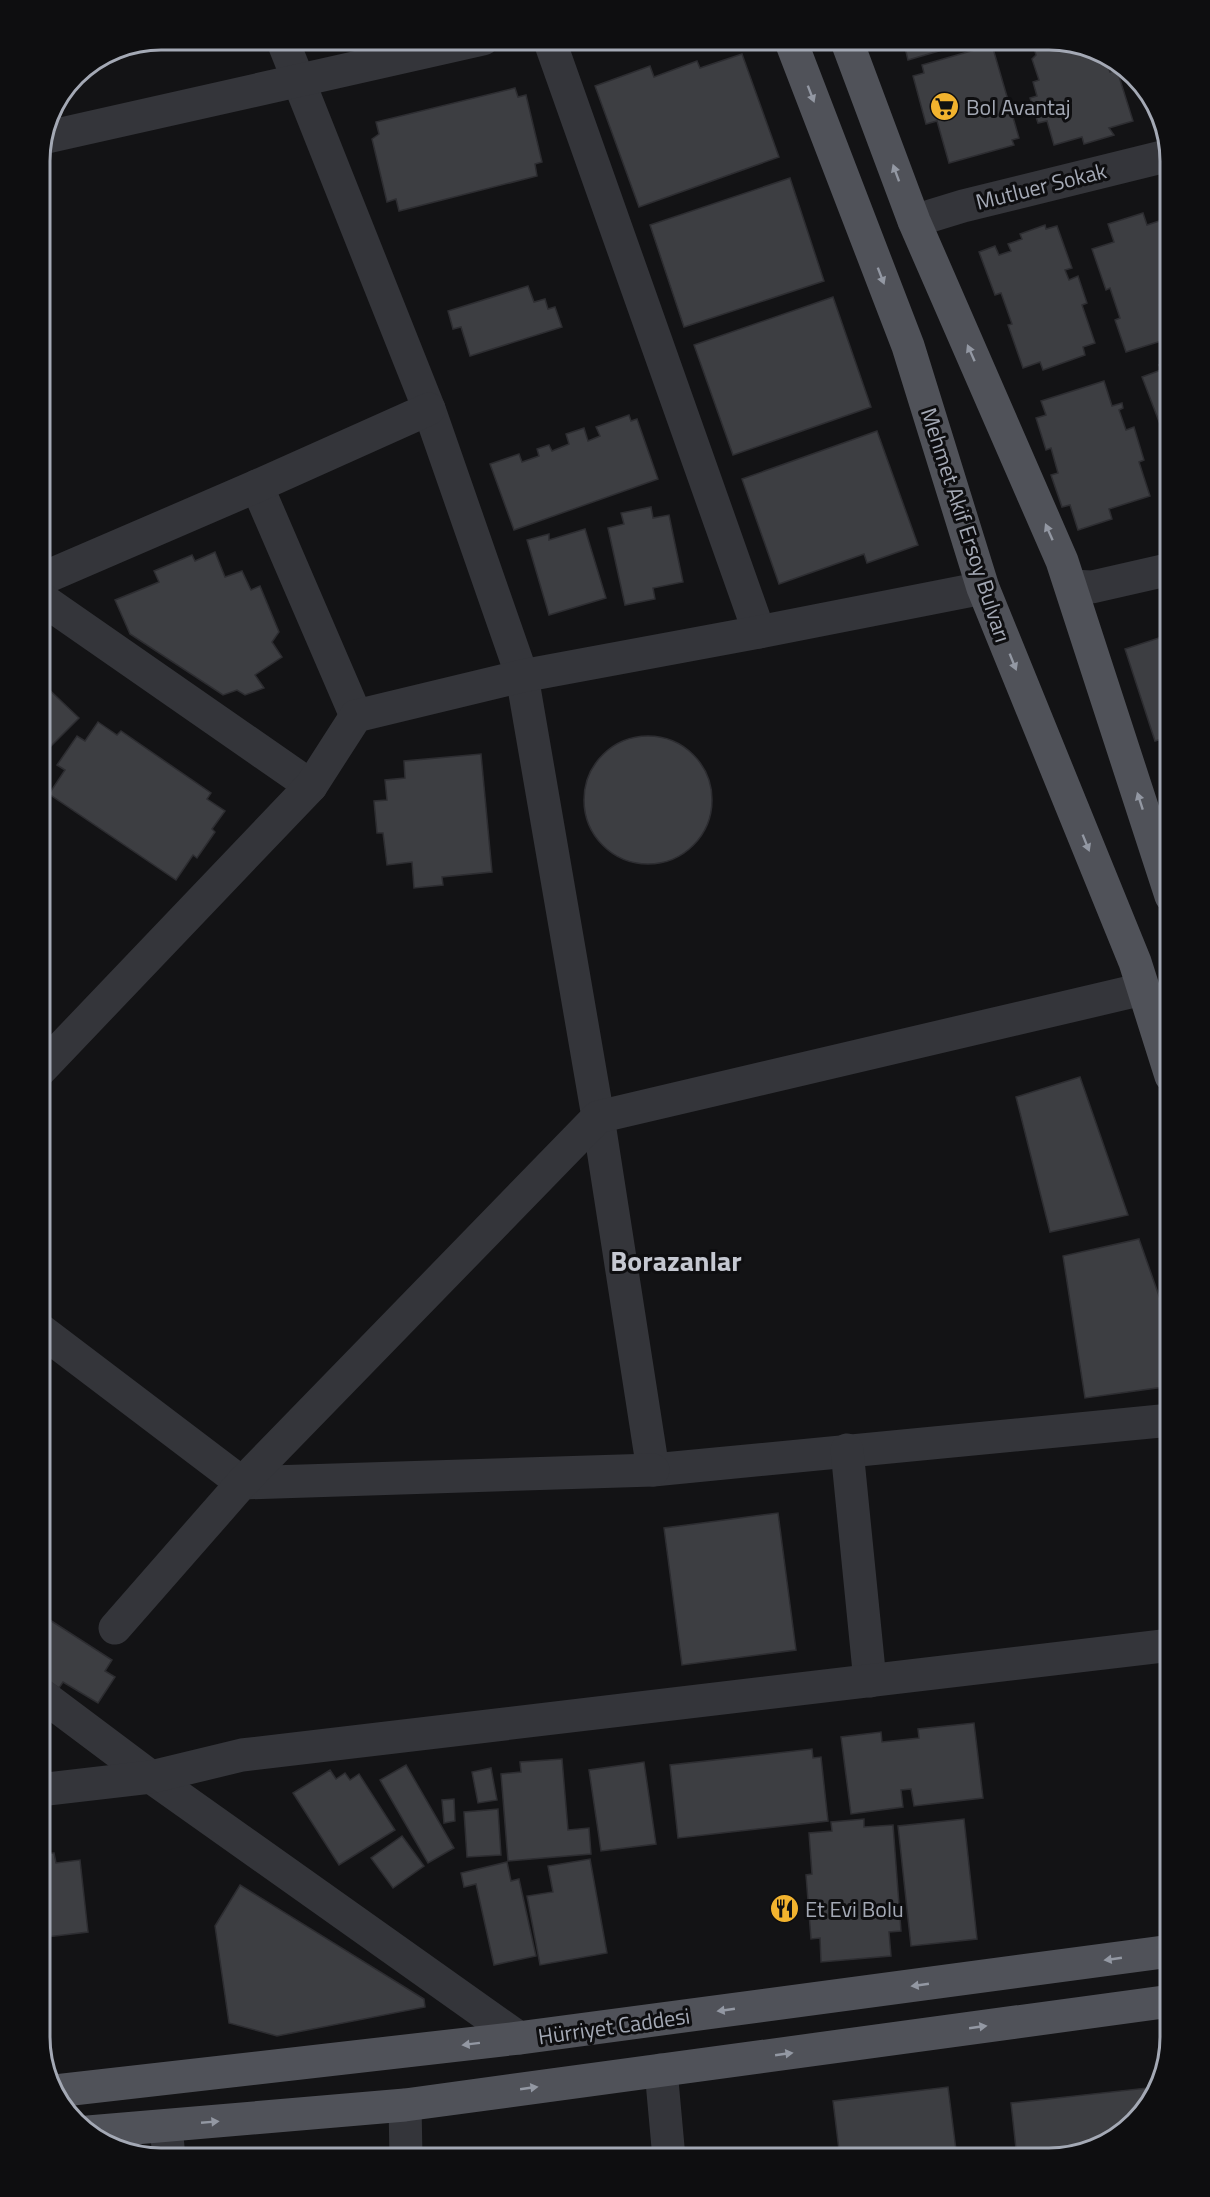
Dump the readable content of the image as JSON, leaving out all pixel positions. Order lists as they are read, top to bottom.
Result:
{
  "streets": {
    "main road": ["Mehmet Akif Ersoy Bulvarı", "Hürriyet Caddesi"],
    "street": ["Mutluer Sokak"]
  },
  "districts": ["Borazanlar"],
  "places": {
    "supermarket": ["Bol Avantaj"],
    "restaurant": ["Et Evi Bolu"]
  }
}
